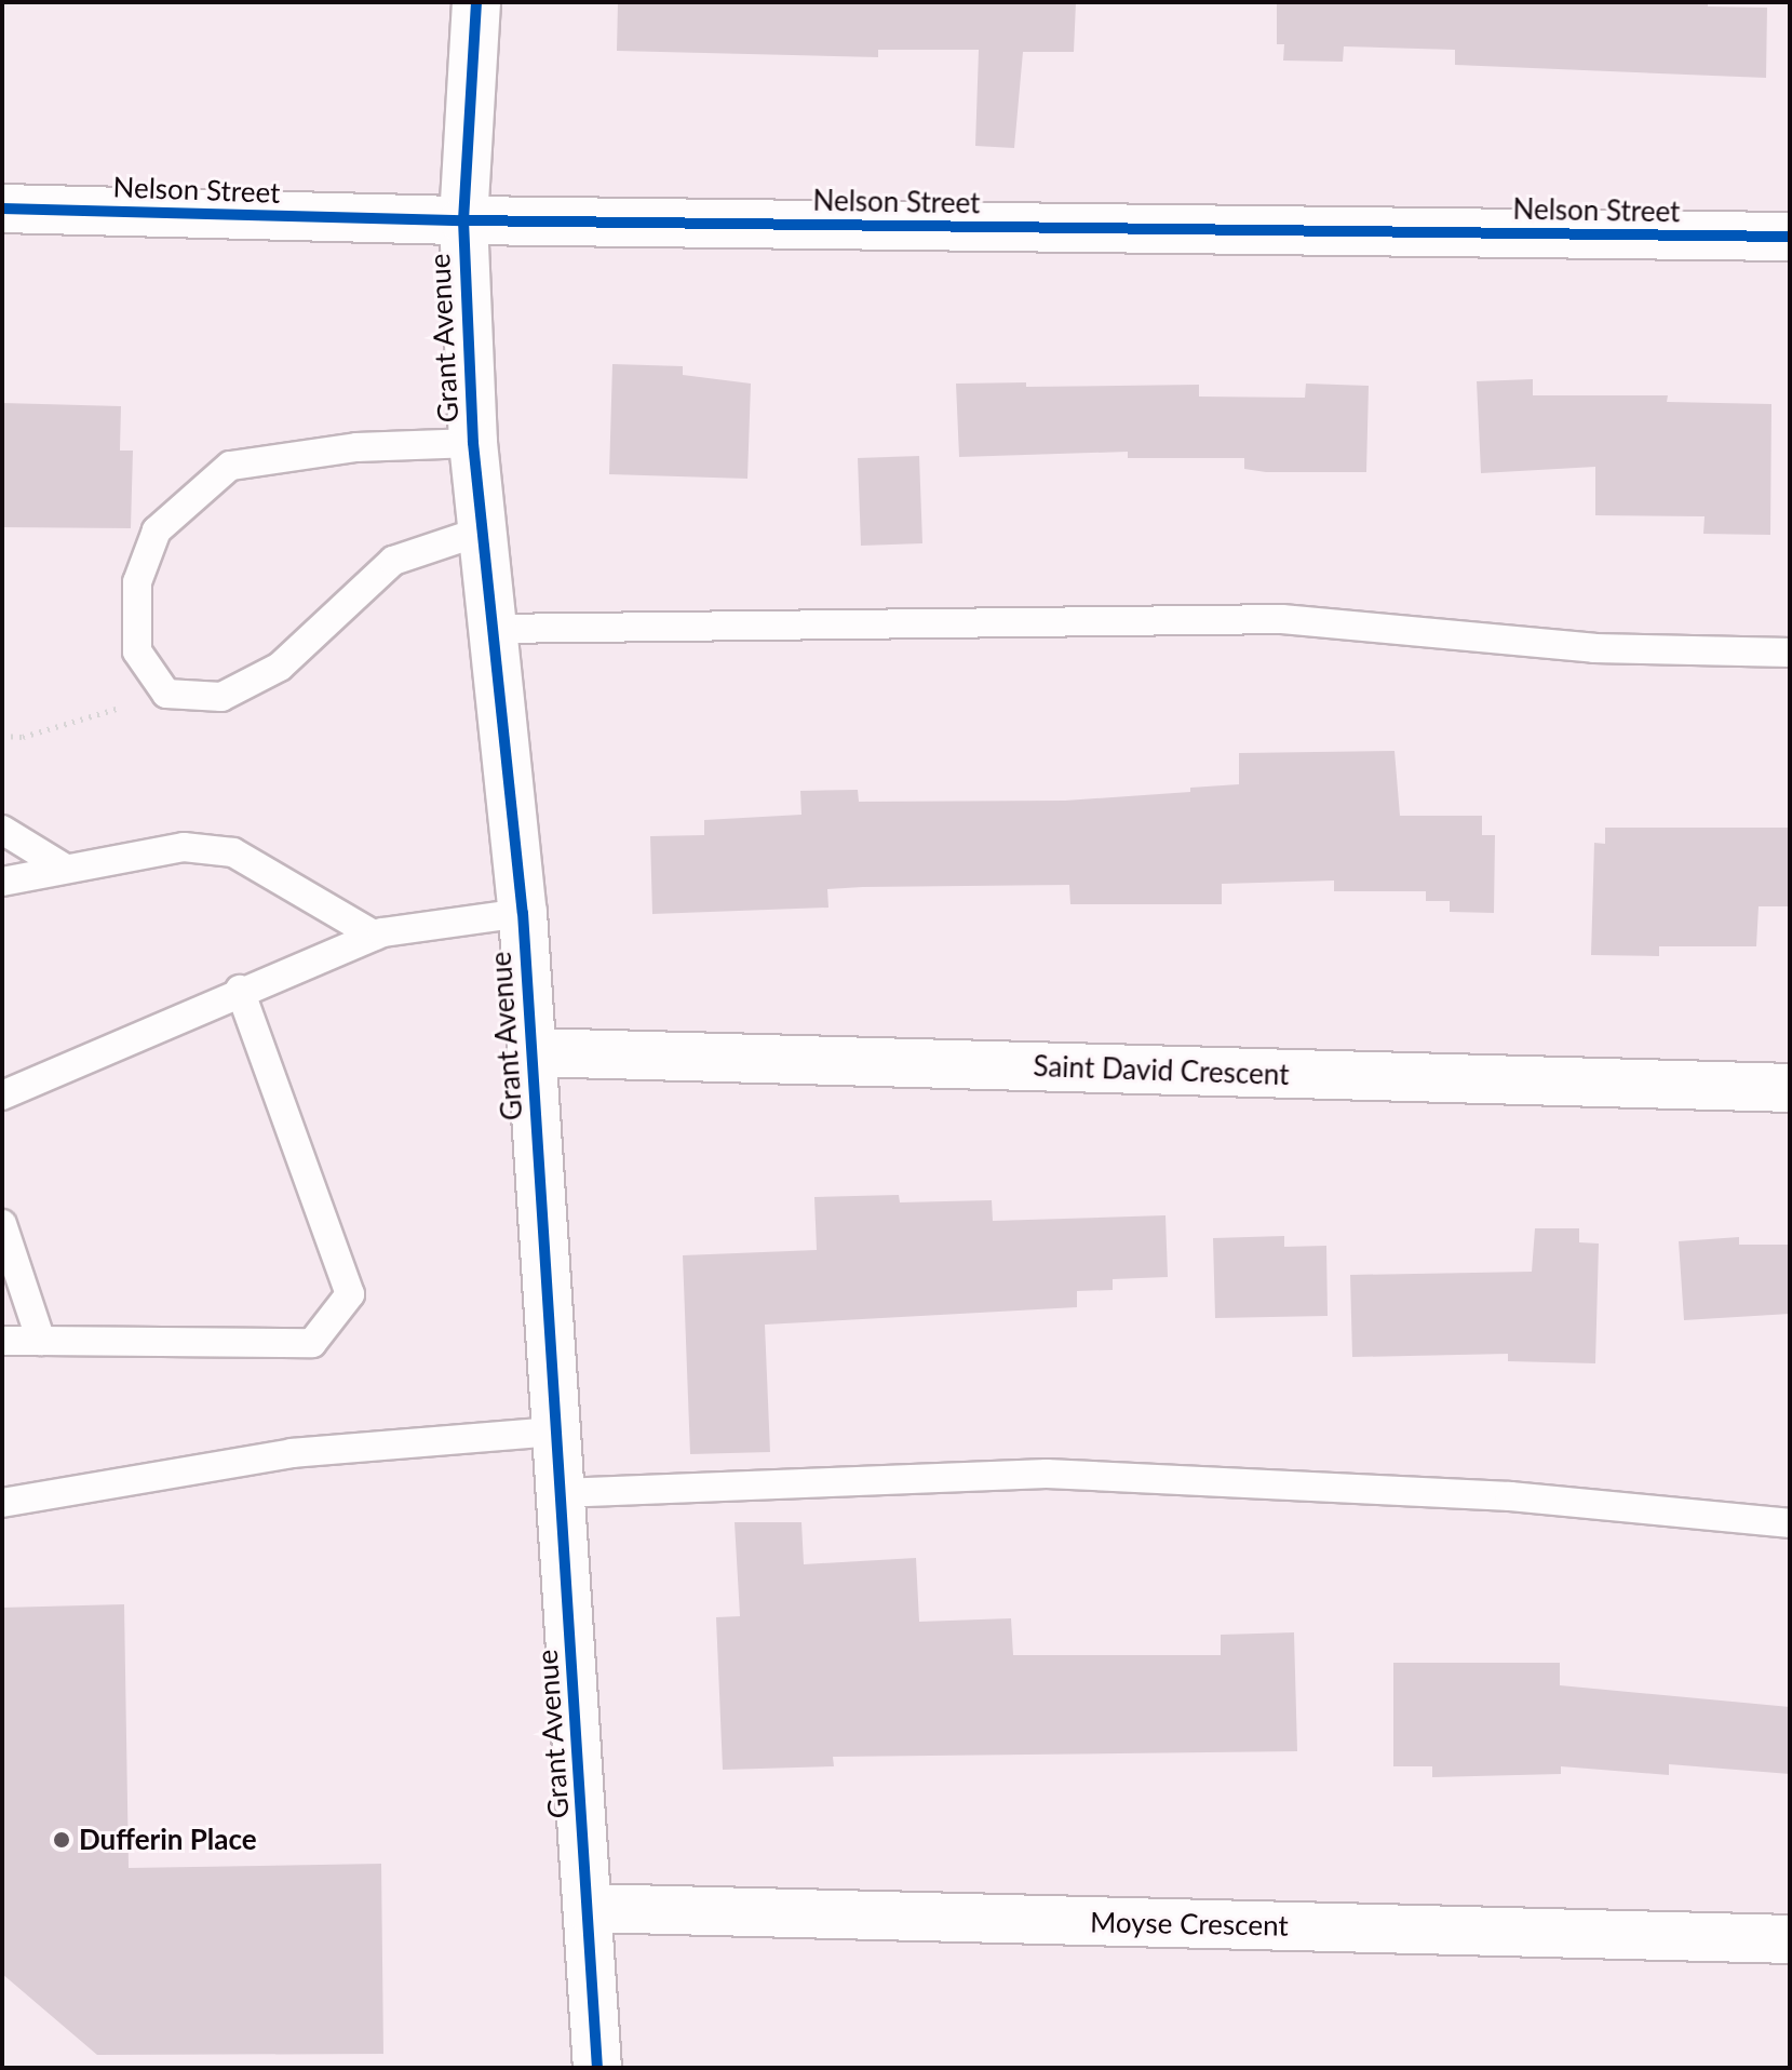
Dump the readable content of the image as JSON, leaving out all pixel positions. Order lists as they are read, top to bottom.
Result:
{
  "streets": {
    "street": [
      "Nelson Street",
      "Grant Avenue",
      "Saint David Crescent",
      "Moyse Crescent"
    ]
  },
  "crossings": [
    ["Nelson Street", "Grant Avenue"],
    ["Grant Avenue", "Saint David Crescent"],
    ["Grant Avenue", "Moyse Crescent"]
  ],
  "places": ["Dufferin Place"]
}
